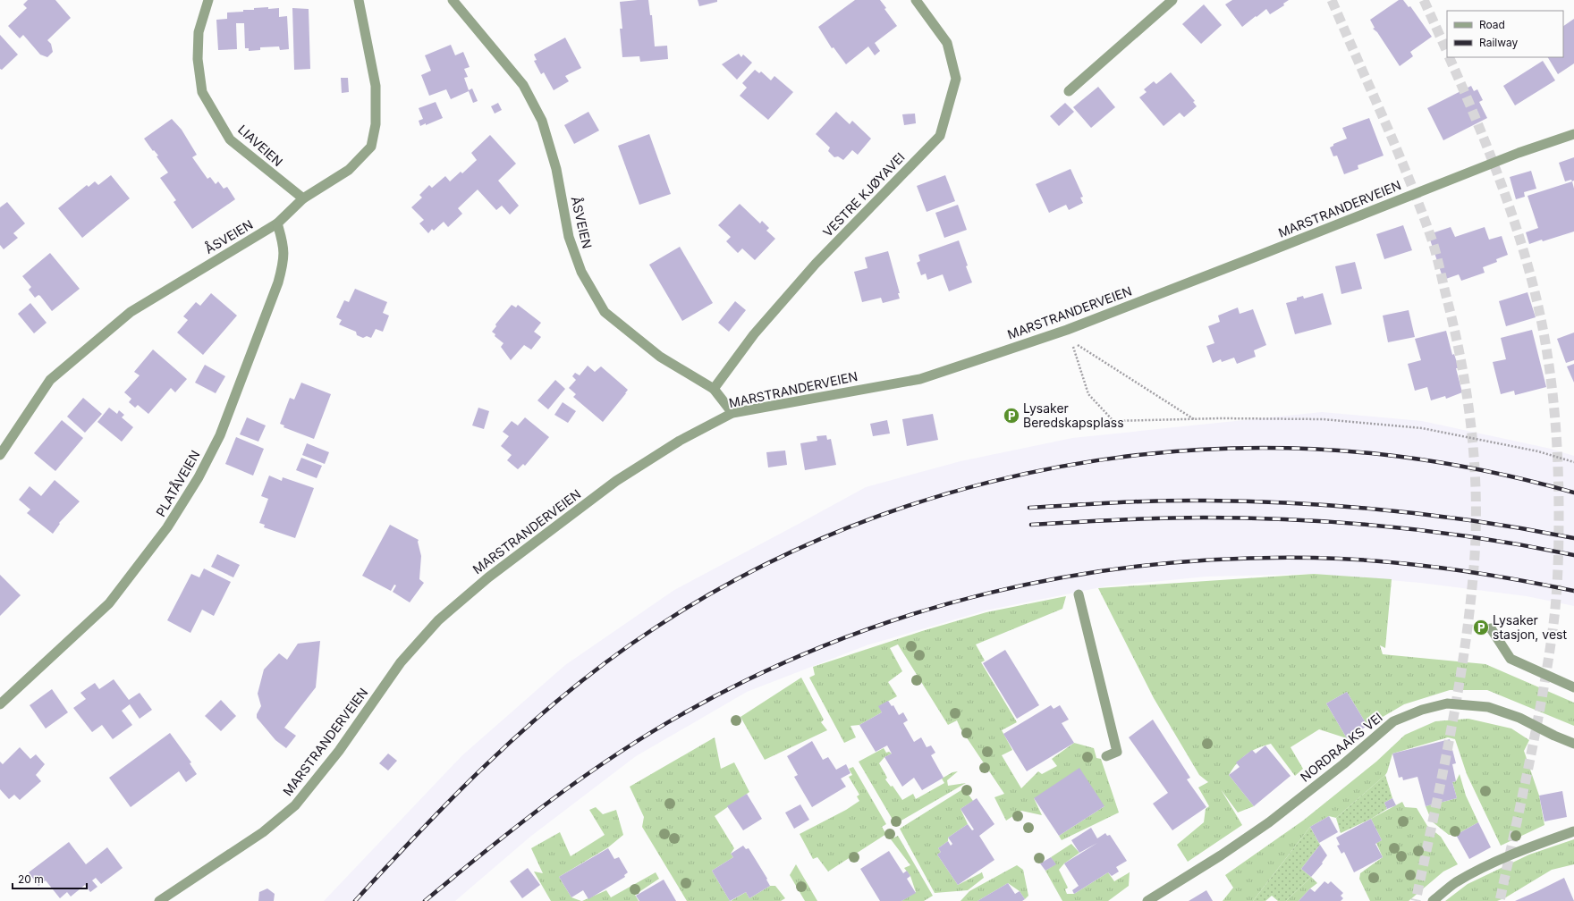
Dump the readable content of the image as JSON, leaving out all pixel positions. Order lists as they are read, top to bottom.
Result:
{
  "streets": {
    "street": [
      "LIAVEIEN",
      "VESTRE KJØYAVEI",
      "MARSTRANDERVEIEN",
      "ÅSVEIEN",
      "PLATÅVEIEN",
      "NORDRAAKS VEI"
    ]
  },
  "crossings": [
    ["LIAVEIEN", "ÅSVEIEN"],
    ["VESTRE KJØYAVEI", "ÅSVEIEN"],
    ["MARSTRANDERVEIEN", "ÅSVEIEN"],
    ["ÅSVEIEN", "PLATÅVEIEN"]
  ],
  "places": {
    "parking": ["Lysaker Beredskapsplass", "Lysaker stasjon, vest"]
  },
  "legend": ["Road", "Railway"],
  "scale_bar": "20 m"
}
